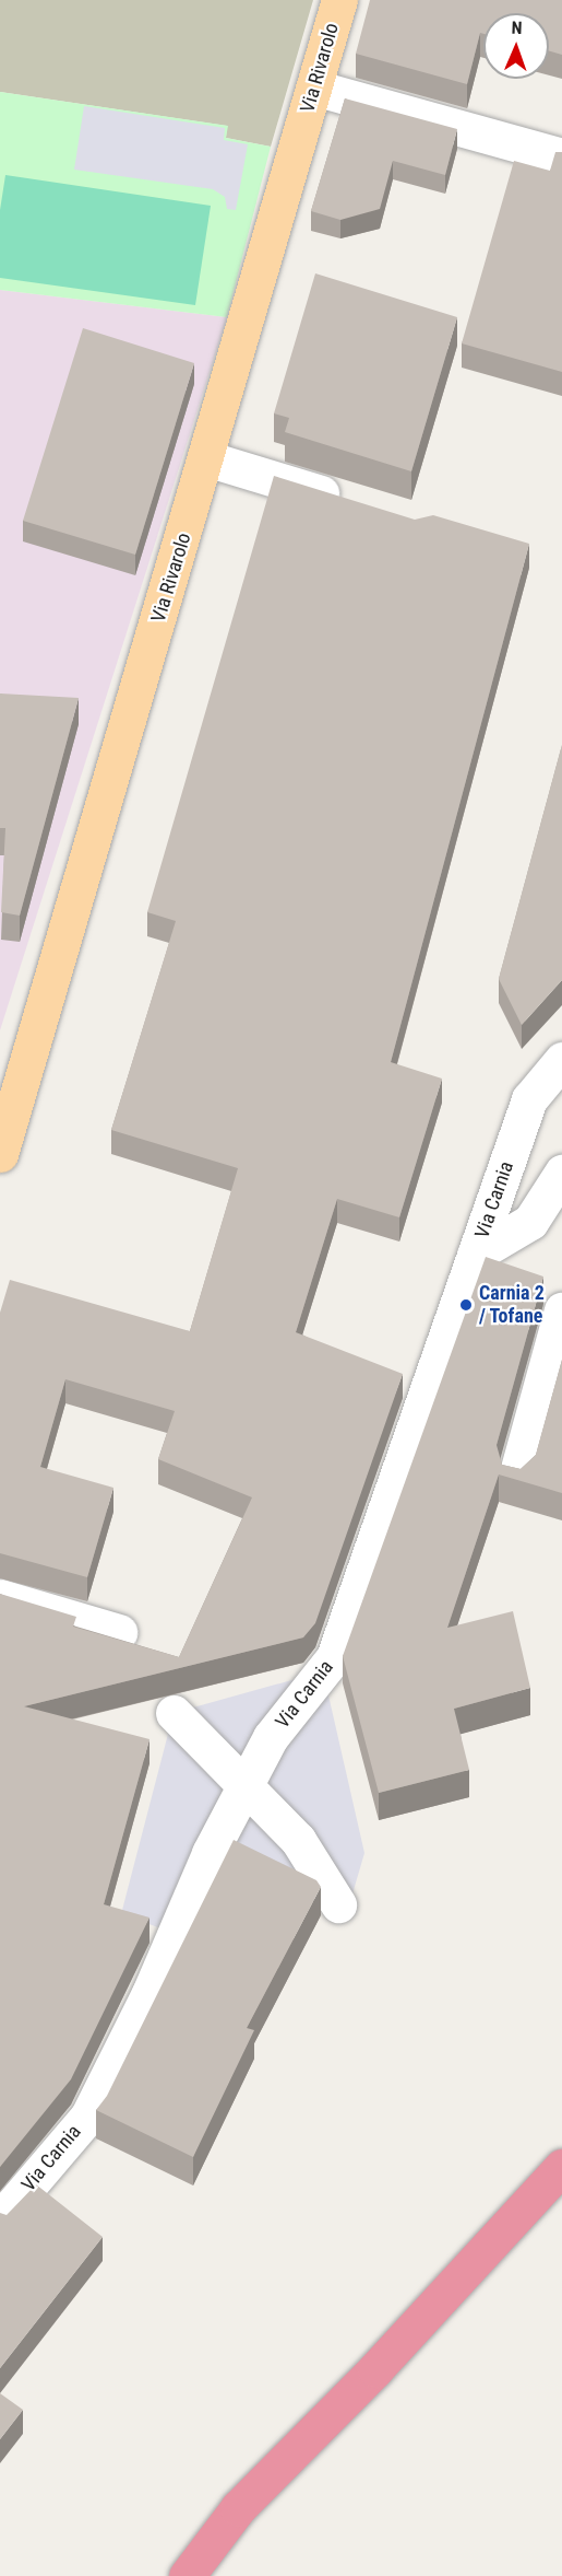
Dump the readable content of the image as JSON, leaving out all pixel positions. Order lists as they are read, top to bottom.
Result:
{
  "streets": {
    "main road": ["Via Rivarolo"],
    "street": ["Via Carnia"]
  },
  "places": ["Carnia 2 / Tofane"],
  "north": "top"
}
